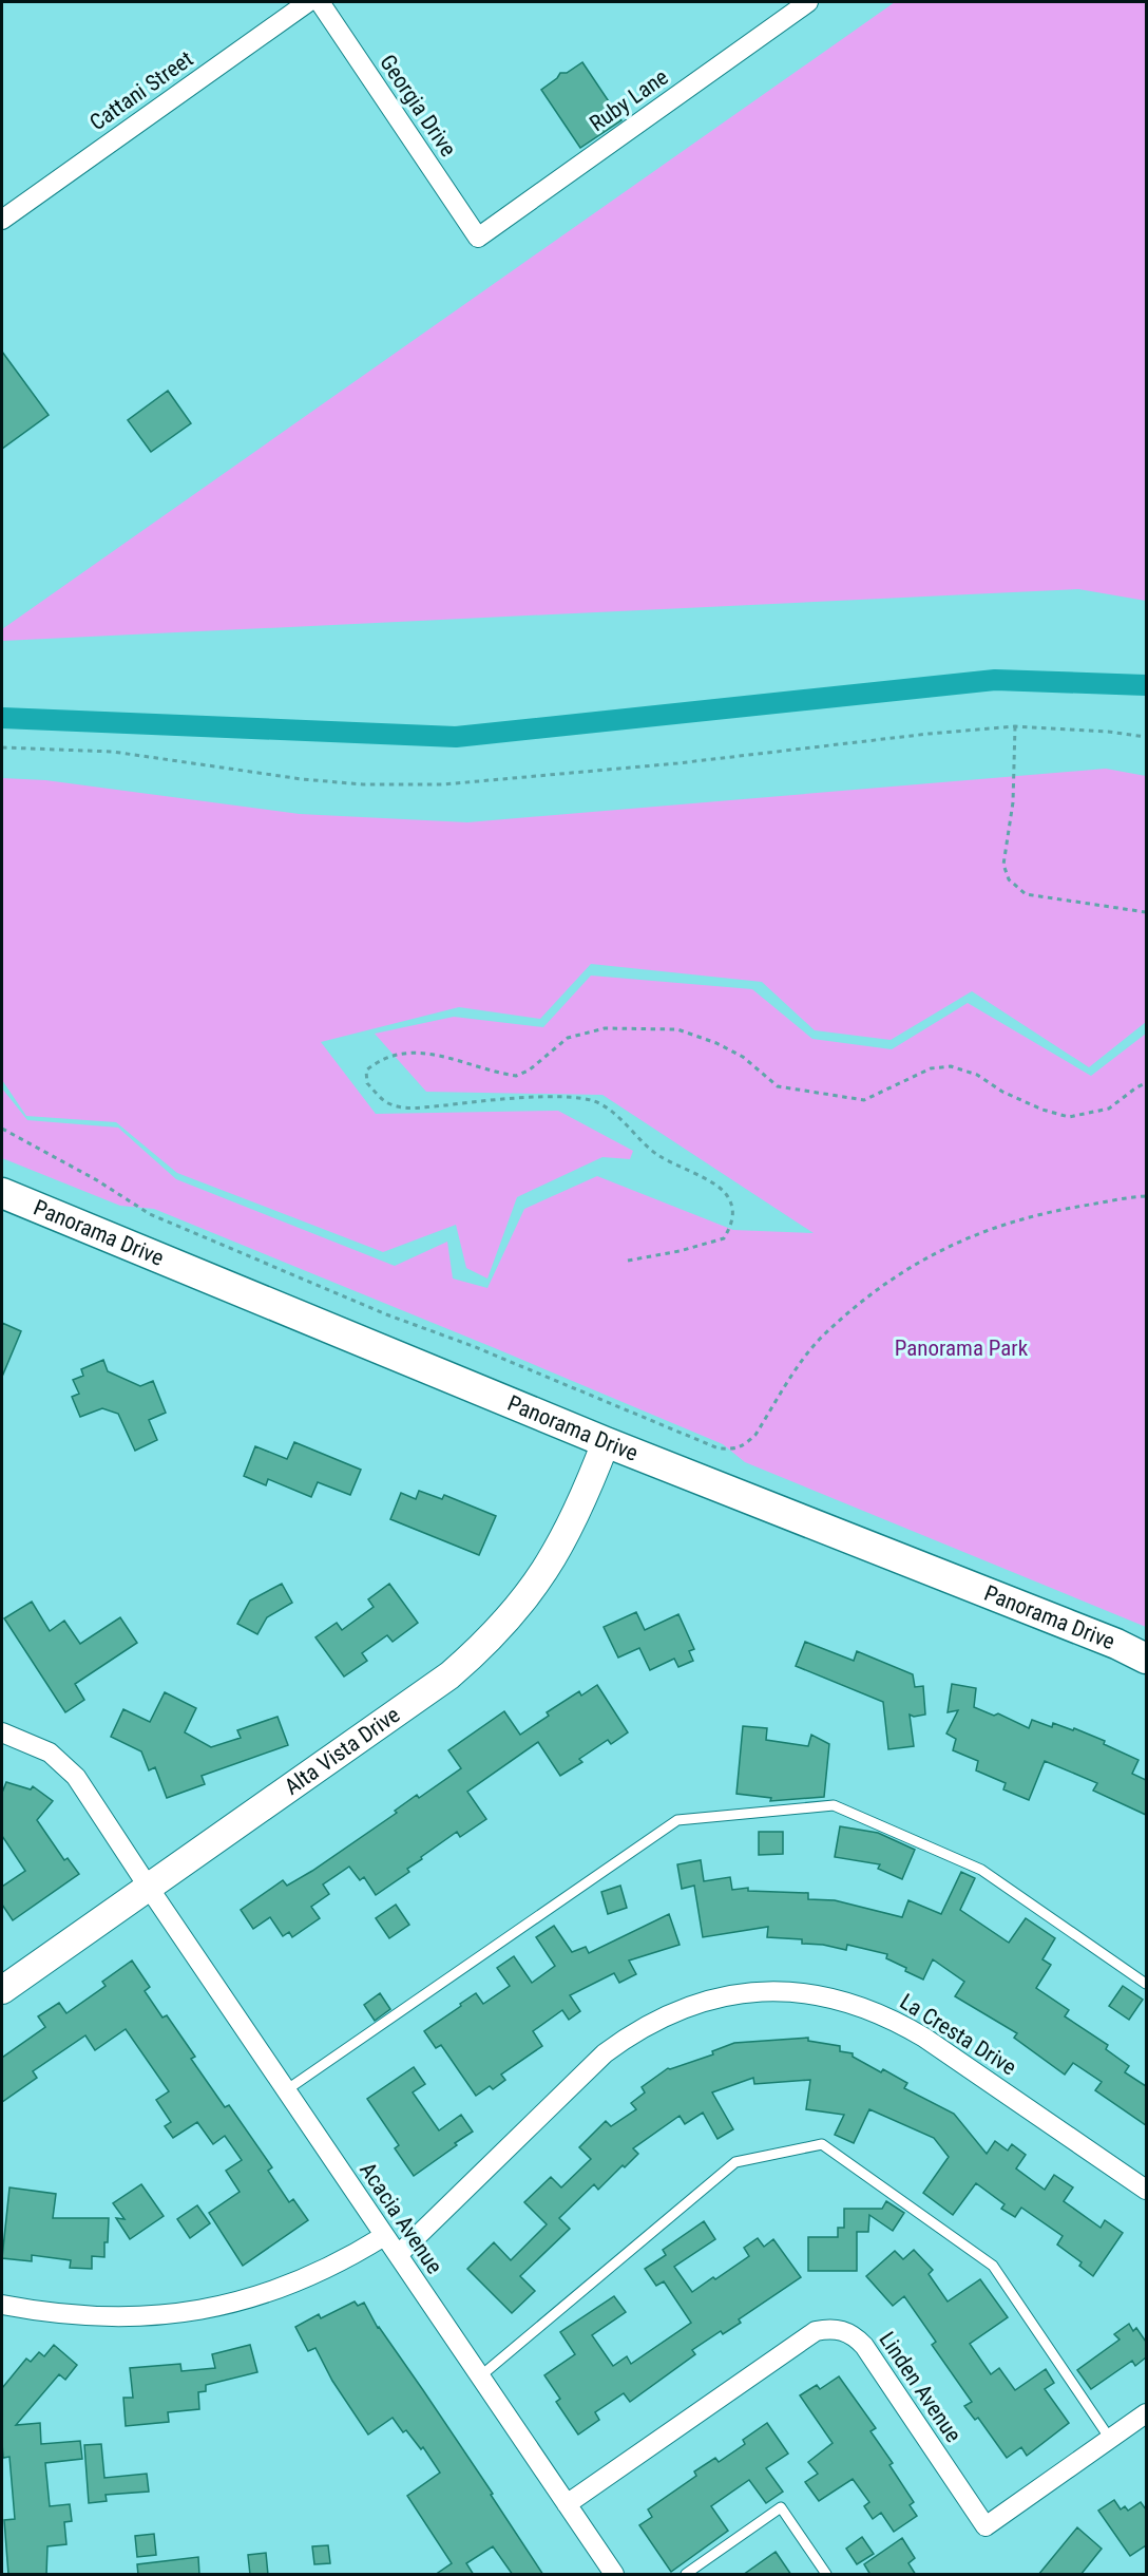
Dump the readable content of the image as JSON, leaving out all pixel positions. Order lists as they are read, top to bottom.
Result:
{
  "streets": {
    "main road": ["Panorama Drive"],
    "street": [
      "Cattani Street",
      "Ruby Lane",
      "Georgia Drive",
      "Alta Vista Drive",
      "La Cresta Drive",
      "Acacia Avenue",
      "Linden Avenue"
    ]
  },
  "crossings": [
    ["Ruby Lane", "Georgia Drive"],
    ["Panorama Drive", "Alta Vista Drive"],
    ["Alta Vista Drive", "Acacia Avenue"],
    ["La Cresta Drive", "Acacia Avenue"],
    ["Acacia Avenue", "Linden Avenue"]
  ],
  "parks": ["Panorama Park"]
}
